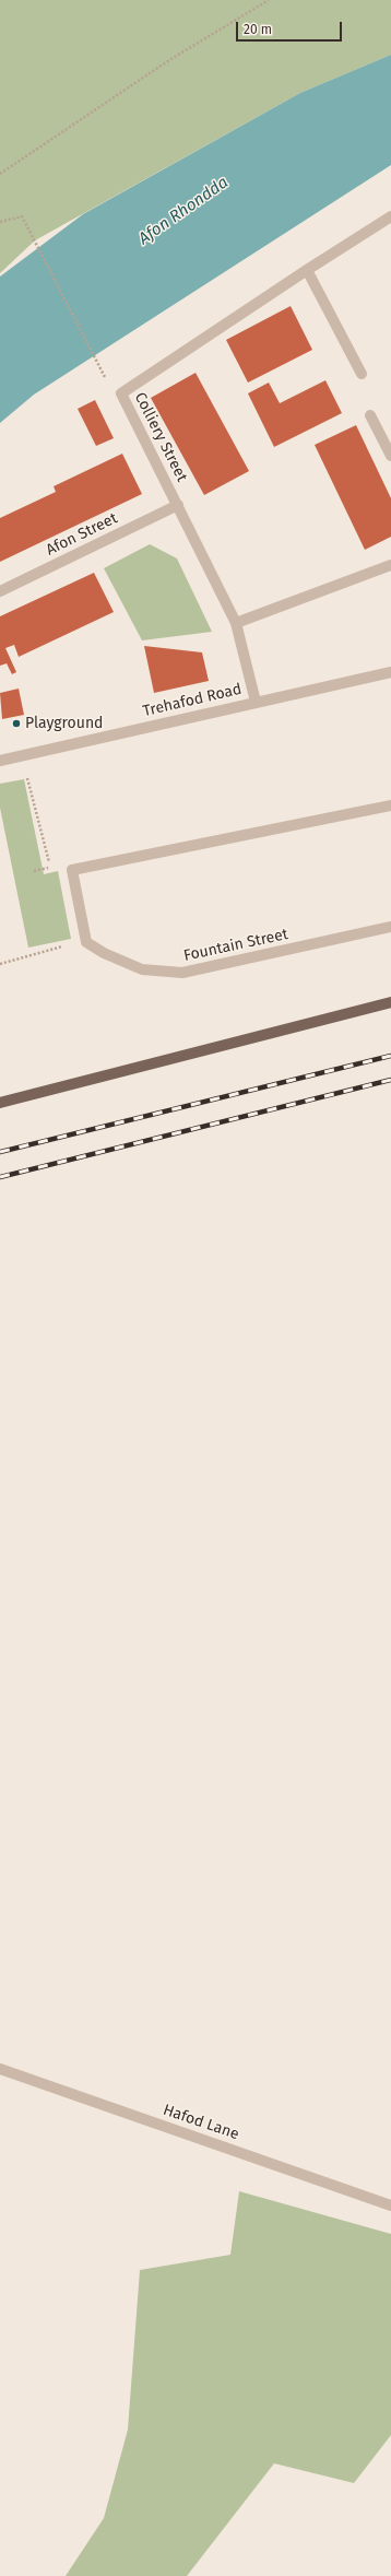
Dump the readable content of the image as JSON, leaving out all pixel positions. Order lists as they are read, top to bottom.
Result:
{
  "streets": {
    "street": [
      "Colliery Street",
      "Afon Street",
      "Trehafod Road",
      "Fountain Street",
      "Hafod Lane"
    ]
  },
  "crossings": [
    ["Colliery Street", "Afon Street"],
    ["Colliery Street", "Trehafod Road"]
  ],
  "water": ["Afon Rhondda"],
  "places": ["Playground"],
  "scale_bar": "20 m"
}
